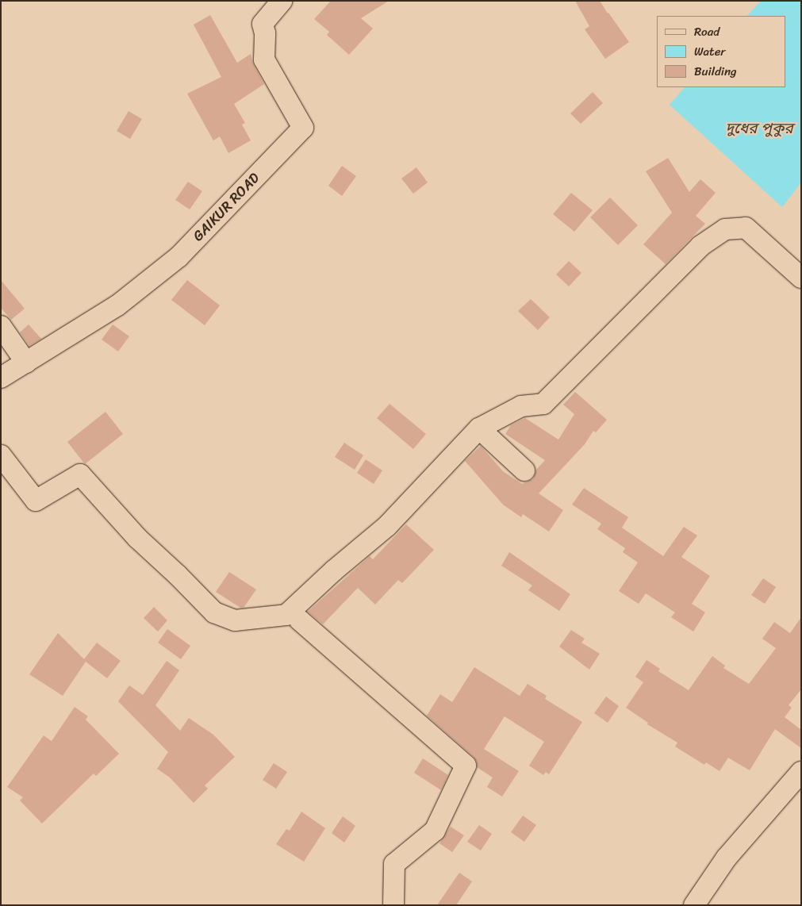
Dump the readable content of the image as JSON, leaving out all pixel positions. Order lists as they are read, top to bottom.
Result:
{
  "streets": {
    "street": ["GAIKUR ROAD"]
  },
  "water": ["দুধের পুকুর"],
  "legend": ["Road", "Water", "Building"]
}
